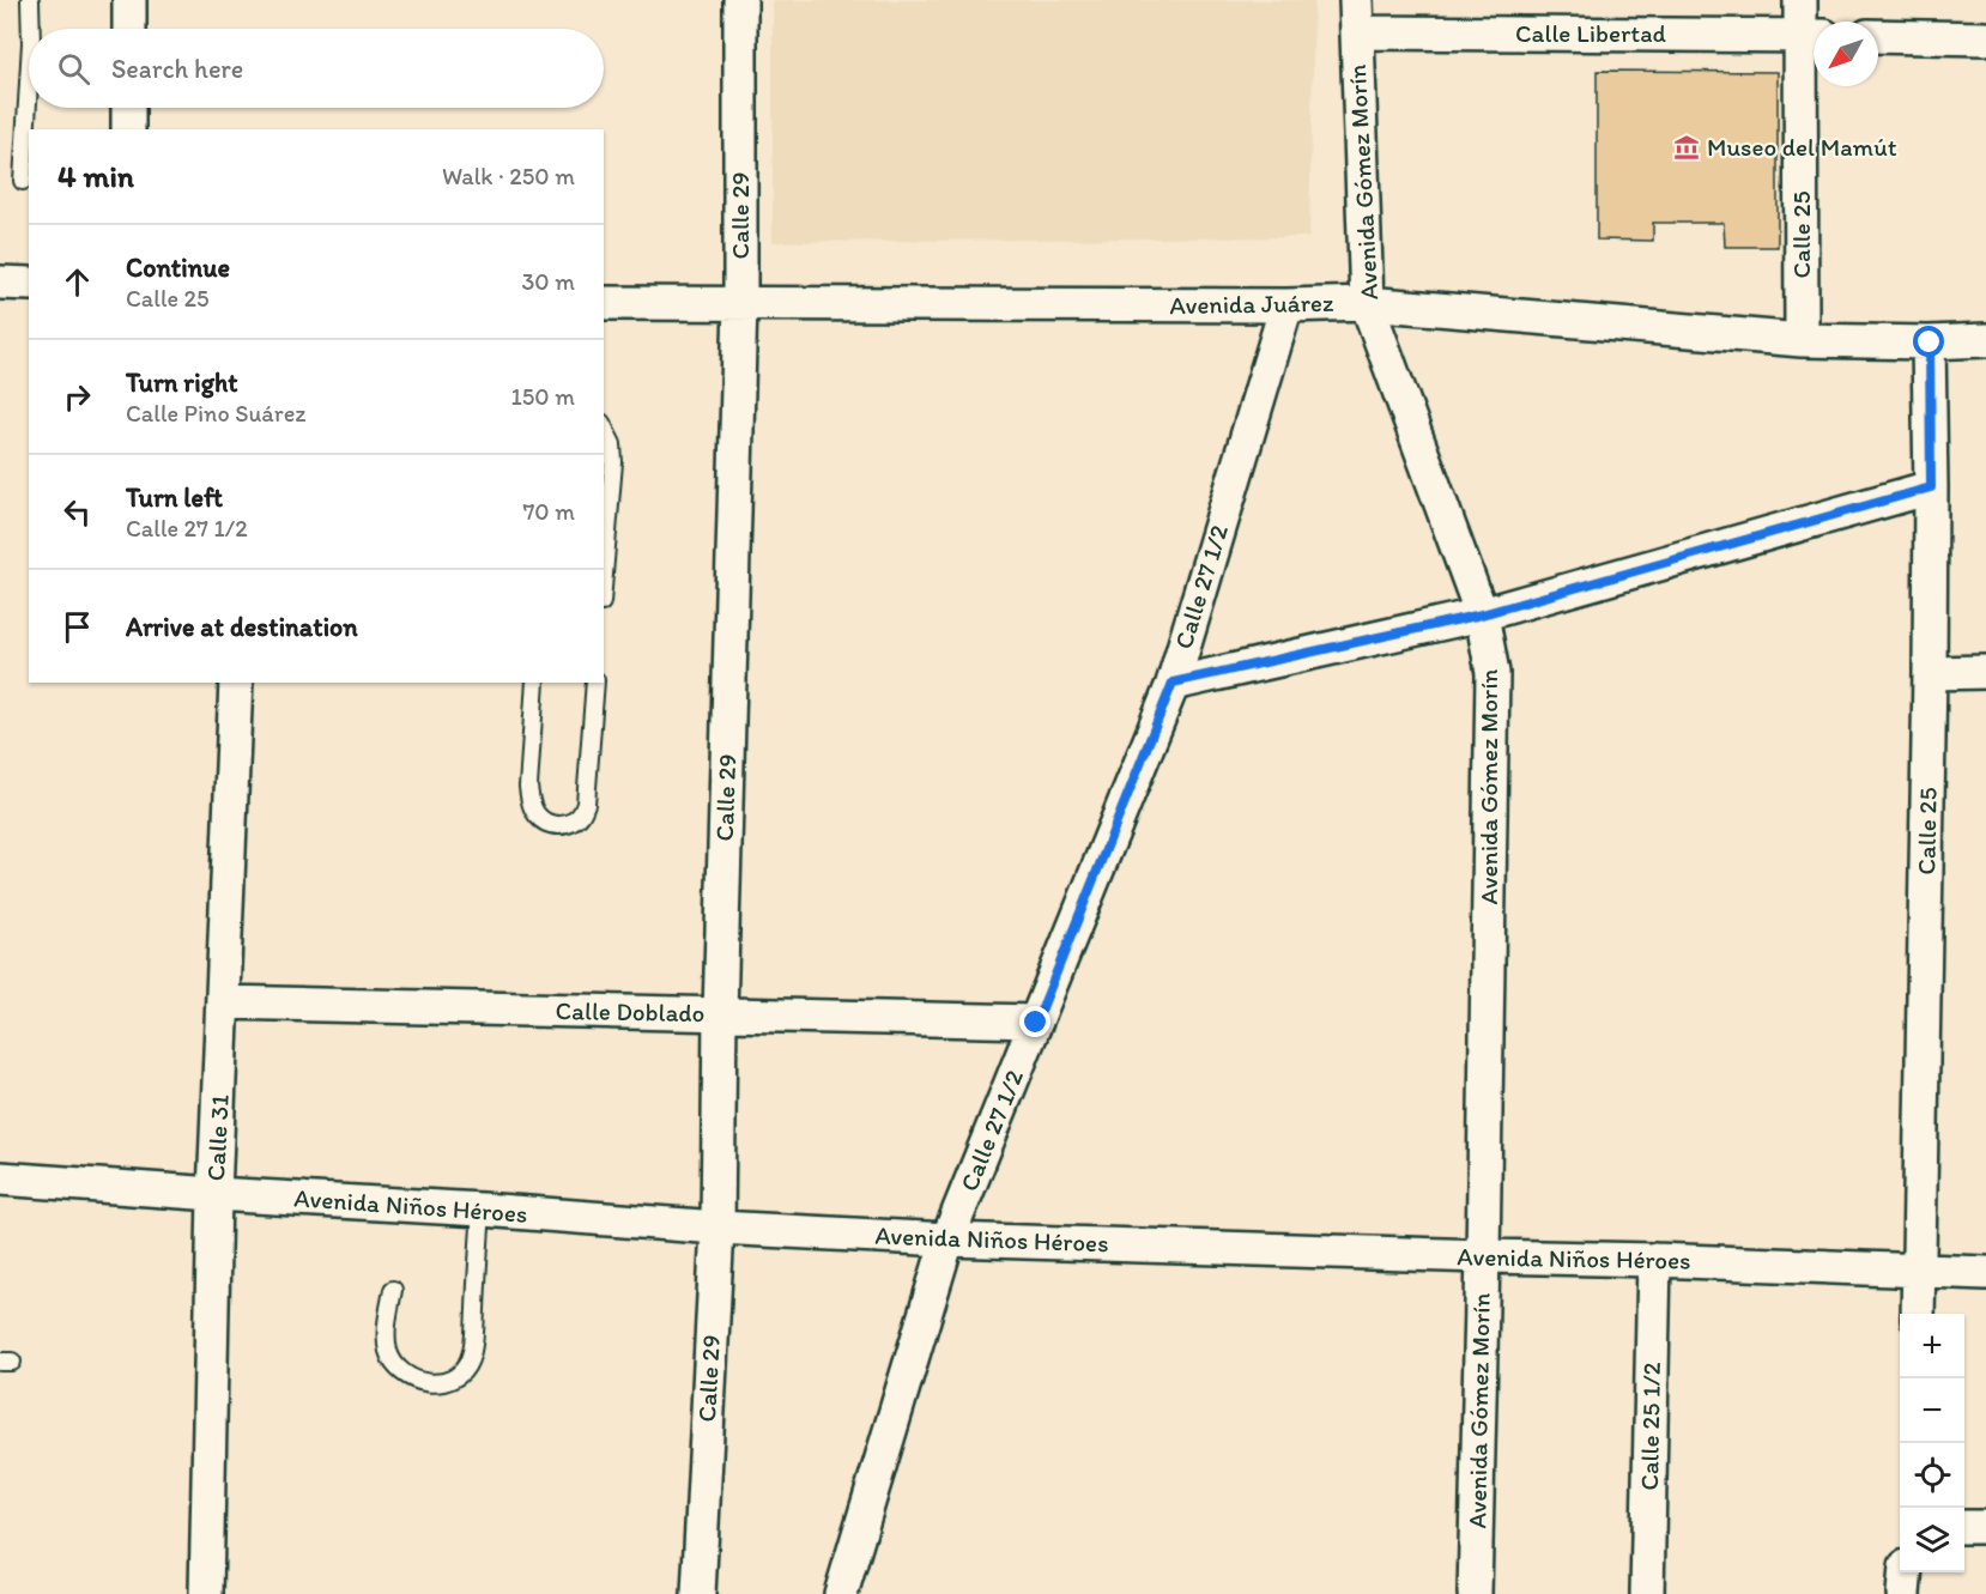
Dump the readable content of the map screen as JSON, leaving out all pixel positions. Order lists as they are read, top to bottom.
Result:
{
  "streets": {
    "street": [
      "Calle Libertad",
      "Avenida Gómez Morín",
      "Calle 29",
      "Calle 25",
      "Avenida Juárez",
      "Calle 27 1/2",
      "Calle Doblado",
      "Calle 31",
      "Avenida Niños Héroes",
      "Calle 25 1/2"
    ]
  },
  "crossings": [
    ["Calle Libertad", "Avenida Gómez Morín"],
    ["Calle Libertad", "Calle 25"],
    ["Avenida Gómez Morín", "Avenida Juárez"],
    ["Avenida Gómez Morín", "Avenida Niños Héroes"],
    ["Calle 29", "Avenida Juárez"],
    ["Calle 29", "Calle Doblado"],
    ["Calle 29", "Avenida Niños Héroes"],
    ["Calle 25", "Avenida Juárez"],
    ["Calle 25", "Avenida Niños Héroes"],
    ["Avenida Juárez", "Calle 27 1/2"],
    ["Calle 27 1/2", "Calle Doblado"],
    ["Calle 27 1/2", "Avenida Niños Héroes"],
    ["Calle Doblado", "Calle 31"],
    ["Calle 31", "Avenida Niños Héroes"],
    ["Avenida Niños Héroes", "Calle 25 1/2"]
  ],
  "places": {
    "museum": ["Museo del Mamút"]
  },
  "north": "bottom left",
  "page": {
    "search": "Search here",
    "heading": ["4 min", "Walk · 250 m"],
    "list": [
      ["Continue", "Calle 25", "30 m"],
      ["Turn right", "Calle Pino Suárez", "150 m"],
      ["Turn left", "Calle 27 1/2", "70 m"],
      "Arrive at destination"
    ],
    "map_buttons": ["+", "−"]
  }
}
